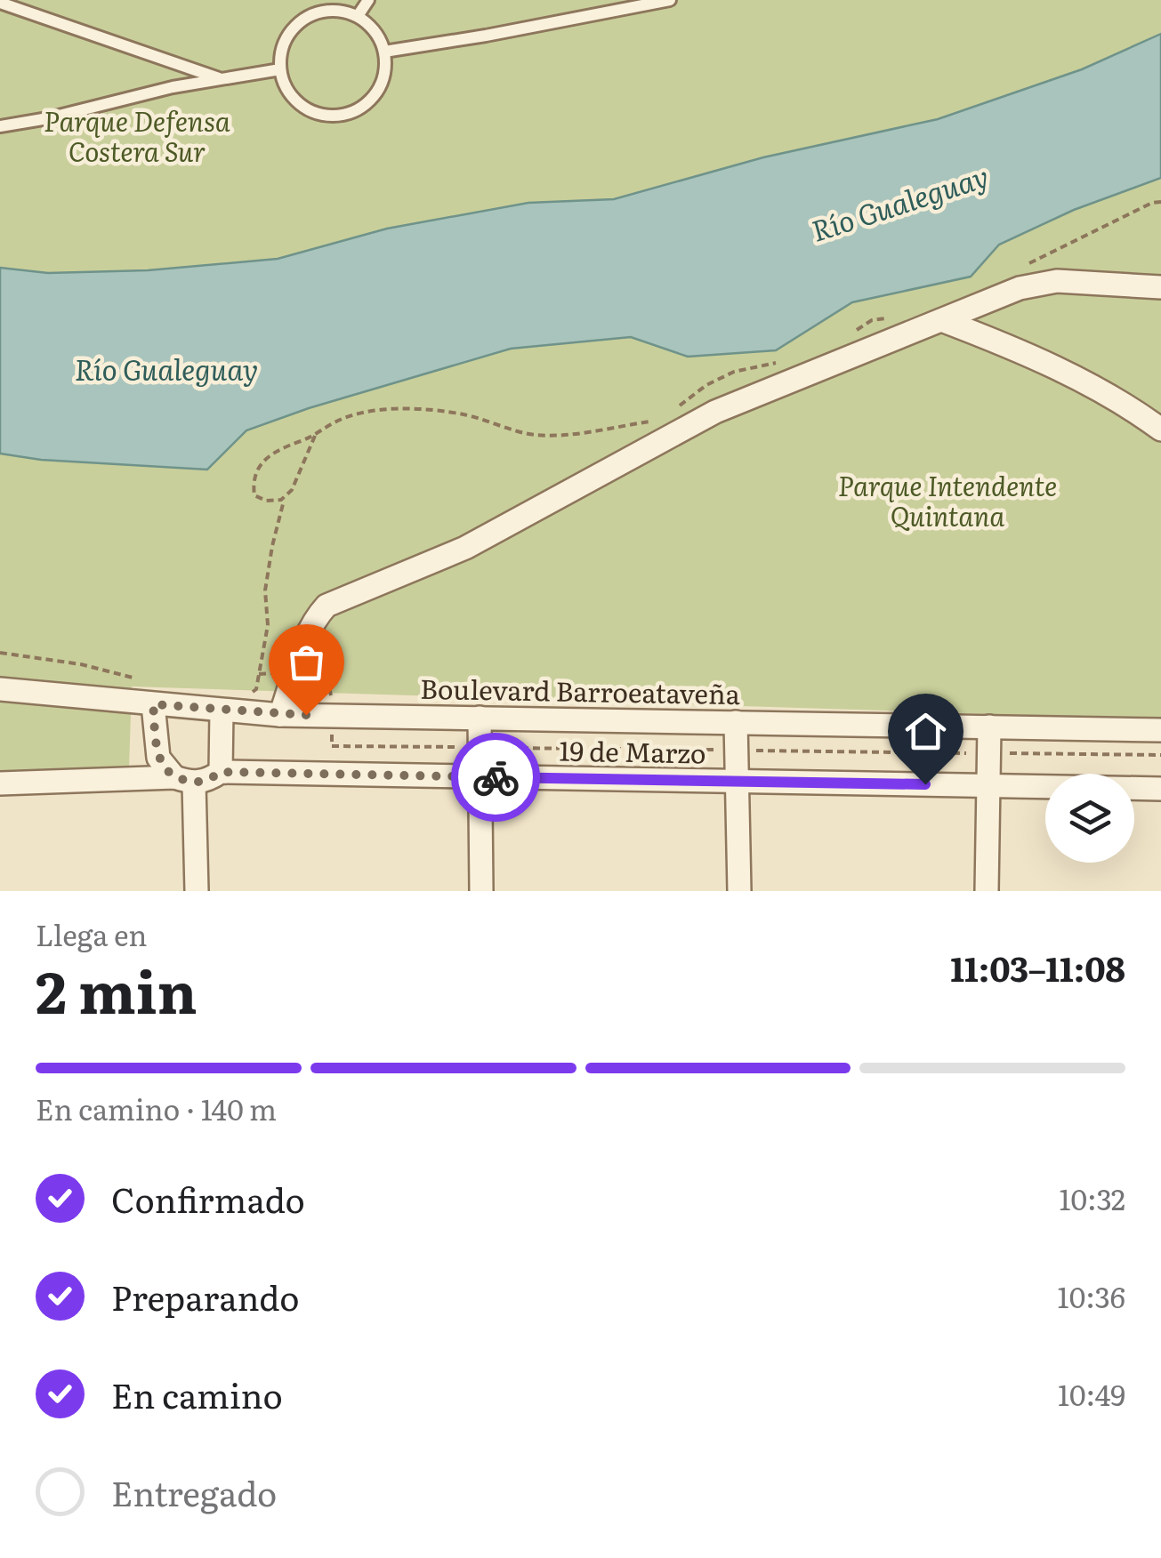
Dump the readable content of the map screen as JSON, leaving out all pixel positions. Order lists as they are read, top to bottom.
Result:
{
  "streets": {
    "street": ["Boulevard Barroeataveña", "19 de Marzo"]
  },
  "water": ["Río Gualeguay"],
  "parks": ["Parque Defensa Costera Sur", "Parque Intendente Quintana"],
  "page": {
    "heading": ["2 min", "Llega en", "11:03–11:08"],
    "bar": "En camino · 140 m",
    "list": [
      ["Confirmado", "10:32"],
      ["Preparando", "10:36"],
      ["En camino", "10:49"],
      "Entregado"
    ]
  }
}
